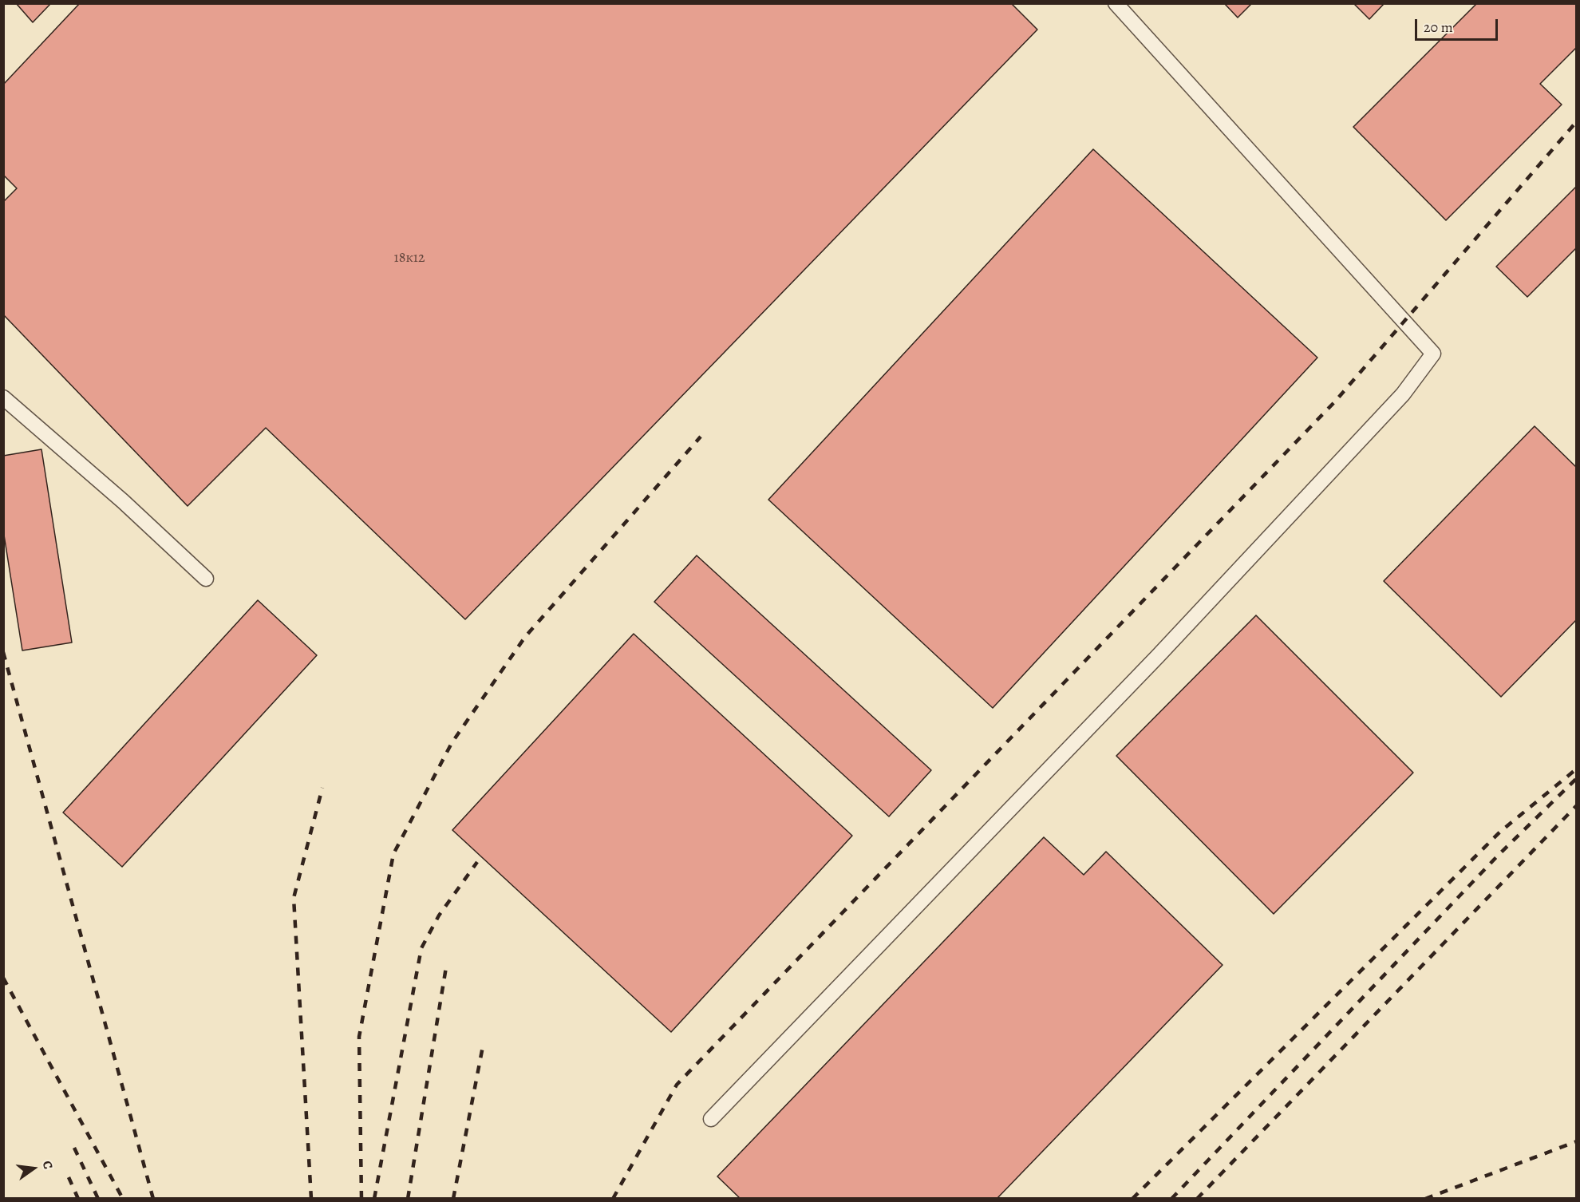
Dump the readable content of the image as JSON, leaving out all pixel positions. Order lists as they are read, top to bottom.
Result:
{
  "house_numbers": ["18к12"],
  "scale_bar": "20 m",
  "north": "right"
}
